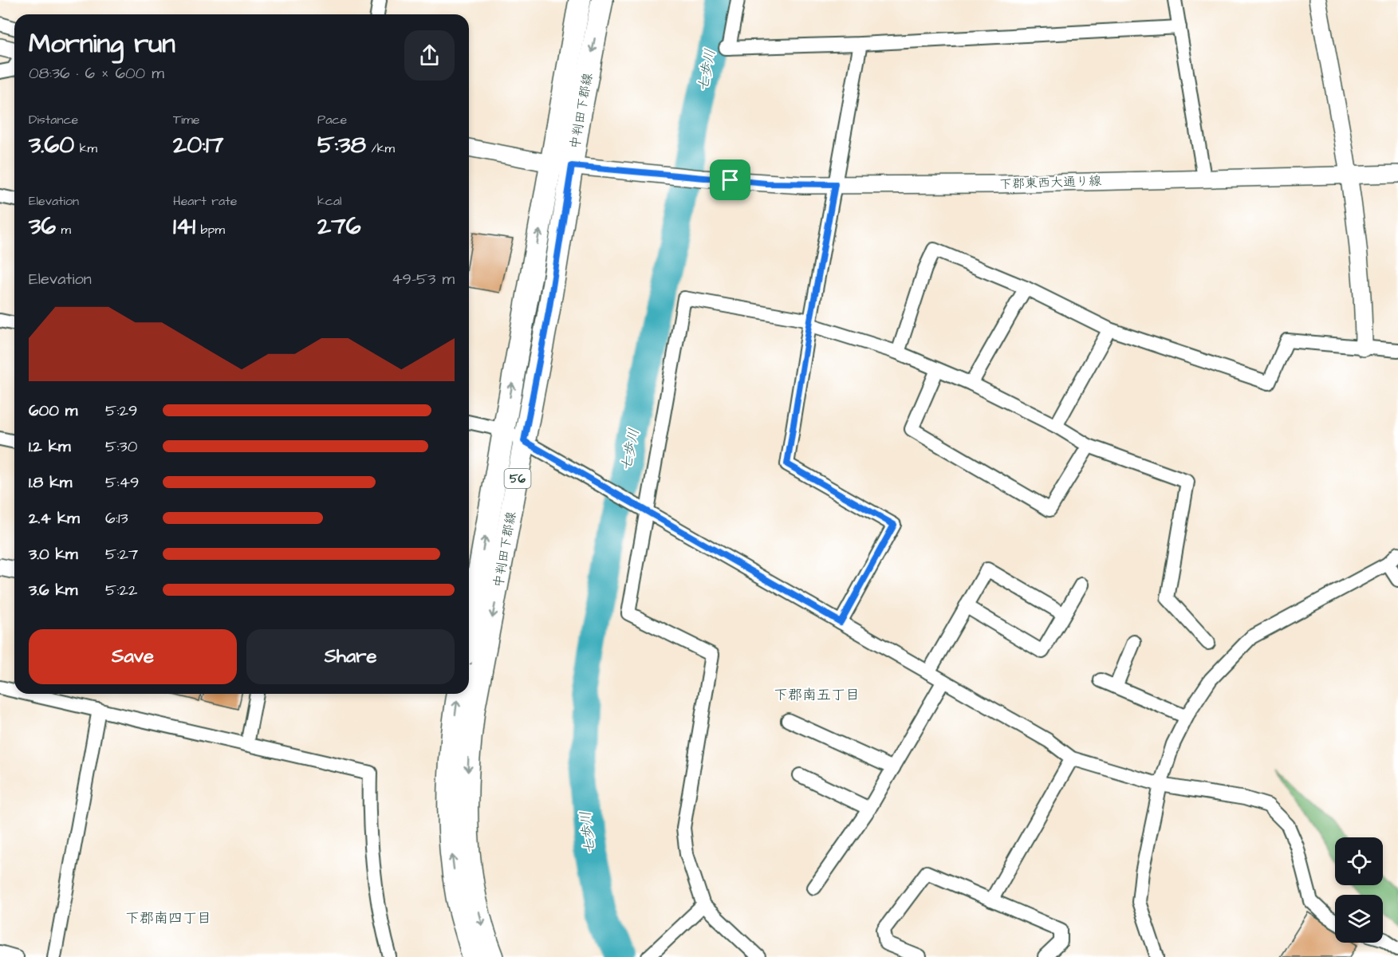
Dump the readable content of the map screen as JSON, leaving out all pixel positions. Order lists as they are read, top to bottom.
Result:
{
  "streets": {
    "main road": ["中判田下郡線", "56"],
    "street": ["下郡東西大通り線"]
  },
  "crossings": [
    ["中判田下郡線", "下郡東西大通り線"]
  ],
  "districts": ["下郡南五丁目", "下郡南四丁目"],
  "water": ["七歩川"],
  "page": {
    "heading": ["Morning run", "08:36 · 6 × 600 m"],
    "stats": [
      ["Distance", "3.60 km"],
      ["Time", "20:17"],
      ["Pace", "5:38 /km"],
      ["Elevation", "36 m"],
      ["Heart rate", "141 bpm"],
      ["kcal", "276"]
    ],
    "chart": ["Elevation", "49–53 m"],
    "list": [
      {
        "name": "600 m",
        "note": "5:29"
      },
      {
        "name": "1.2 km",
        "note": "5:30"
      },
      {
        "name": "1.8 km",
        "note": "5:49"
      },
      {
        "name": "2.4 km",
        "note": "6:13"
      },
      {
        "name": "3.0 km",
        "note": "5:27"
      },
      {
        "name": "3.6 km",
        "note": "5:22"
      }
    ],
    "buttons": ["Save", "Share"]
  }
}
